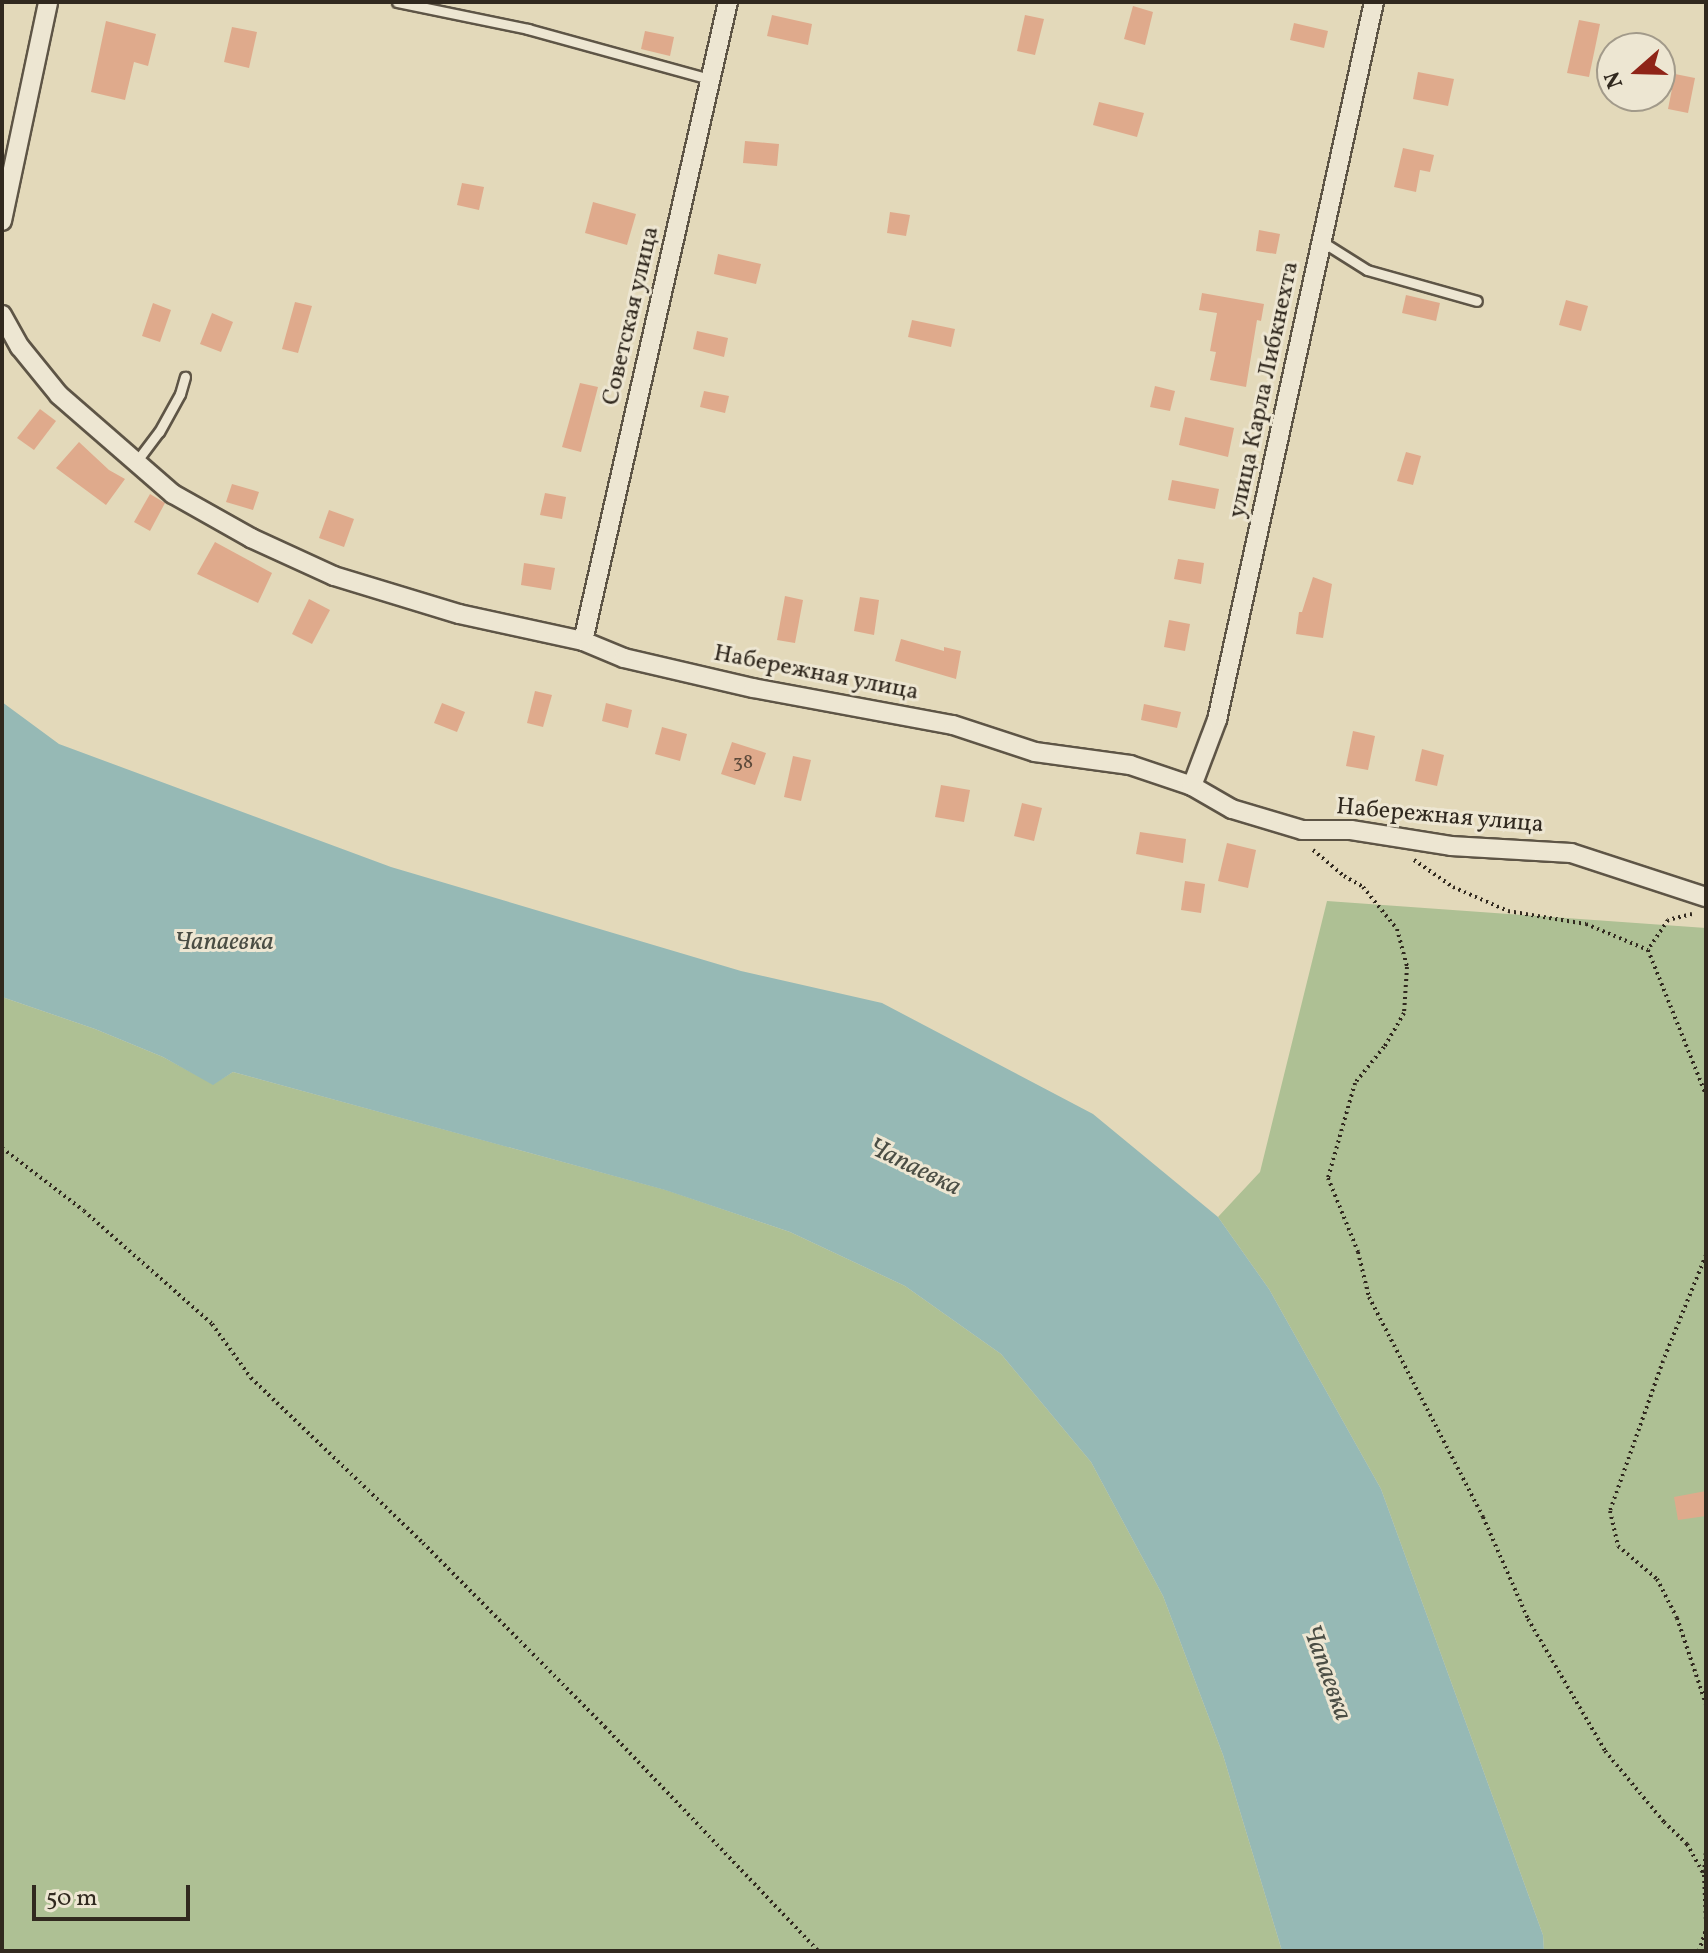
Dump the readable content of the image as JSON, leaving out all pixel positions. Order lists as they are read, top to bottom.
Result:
{
  "streets": {
    "street": ["Советская улица", "улица Карла Либкнехта", "Набережная улица"]
  },
  "crossings": [
    ["Советская улица", "Набережная улица"],
    ["улица Карла Либкнехта", "Набережная улица"]
  ],
  "water": ["Чапаевка"],
  "house_numbers": ["38"],
  "scale_bar": "50 m",
  "north": "left"
}
